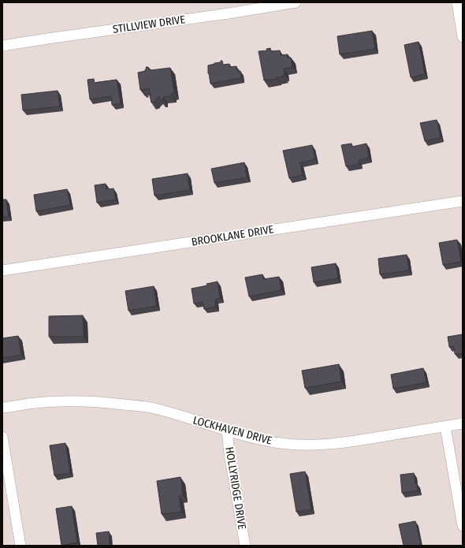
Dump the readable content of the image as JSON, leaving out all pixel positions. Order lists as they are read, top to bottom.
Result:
{
  "streets": {
    "street": [
      "STILLVIEW DRIVE",
      "BROOKLANE DRIVE",
      "LOCKHAVEN DRIVE",
      "HOLLYRIDGE DRIVE"
    ]
  },
  "crossings": [
    ["LOCKHAVEN DRIVE", "HOLLYRIDGE DRIVE"]
  ]
}
